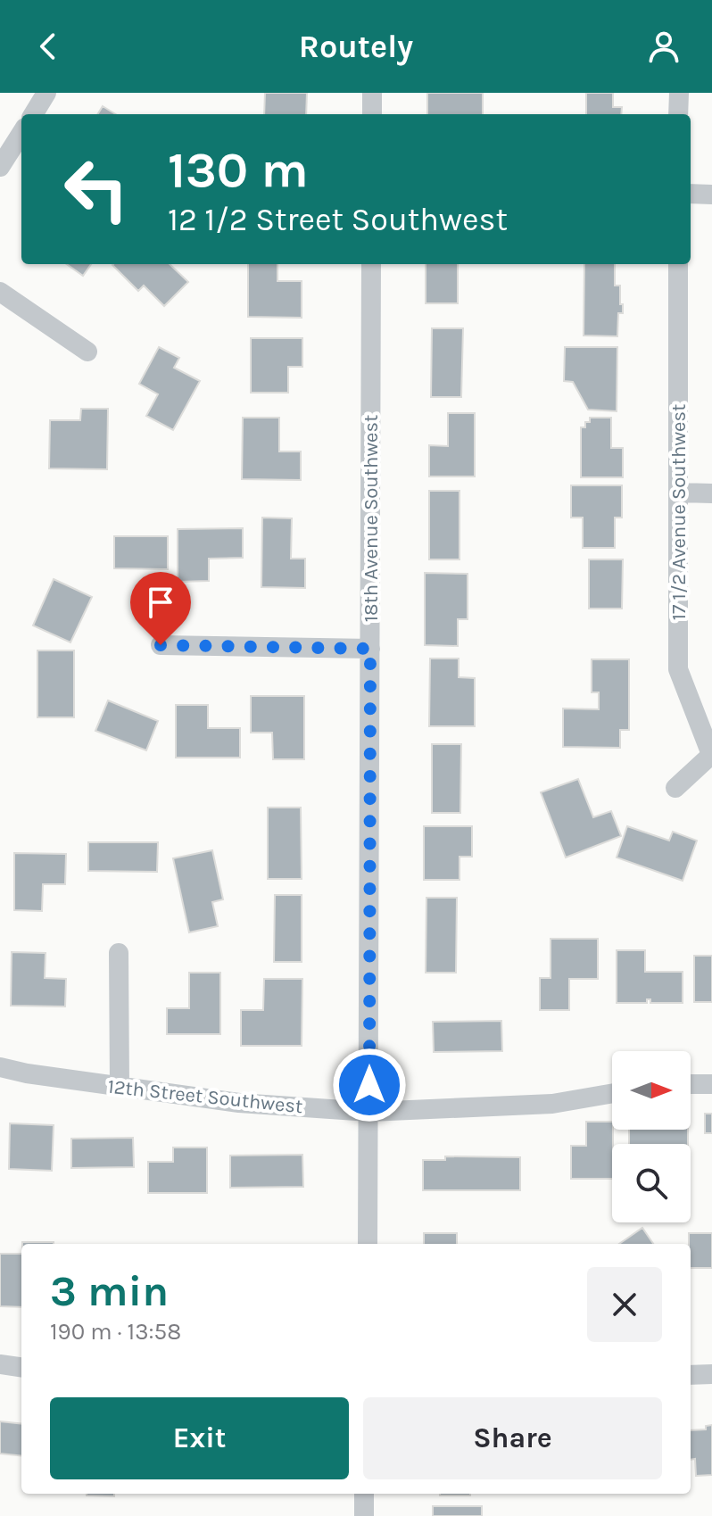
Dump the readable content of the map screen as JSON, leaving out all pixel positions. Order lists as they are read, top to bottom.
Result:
{
  "streets": {
    "street": ["17 1/2 Avenue Southwest", "18th Avenue Southwest", "12th Street Southwest"]
  },
  "crossings": [
    ["18th Avenue Southwest", "12th Street Southwest"]
  ],
  "north": "right",
  "page": {
    "header": "Routely",
    "turn": ["130 m", "12 1/2 Street Southwest"],
    "heading": ["3 min", "190 m · 13:58"],
    "buttons": ["Exit", "Share"]
  }
}
